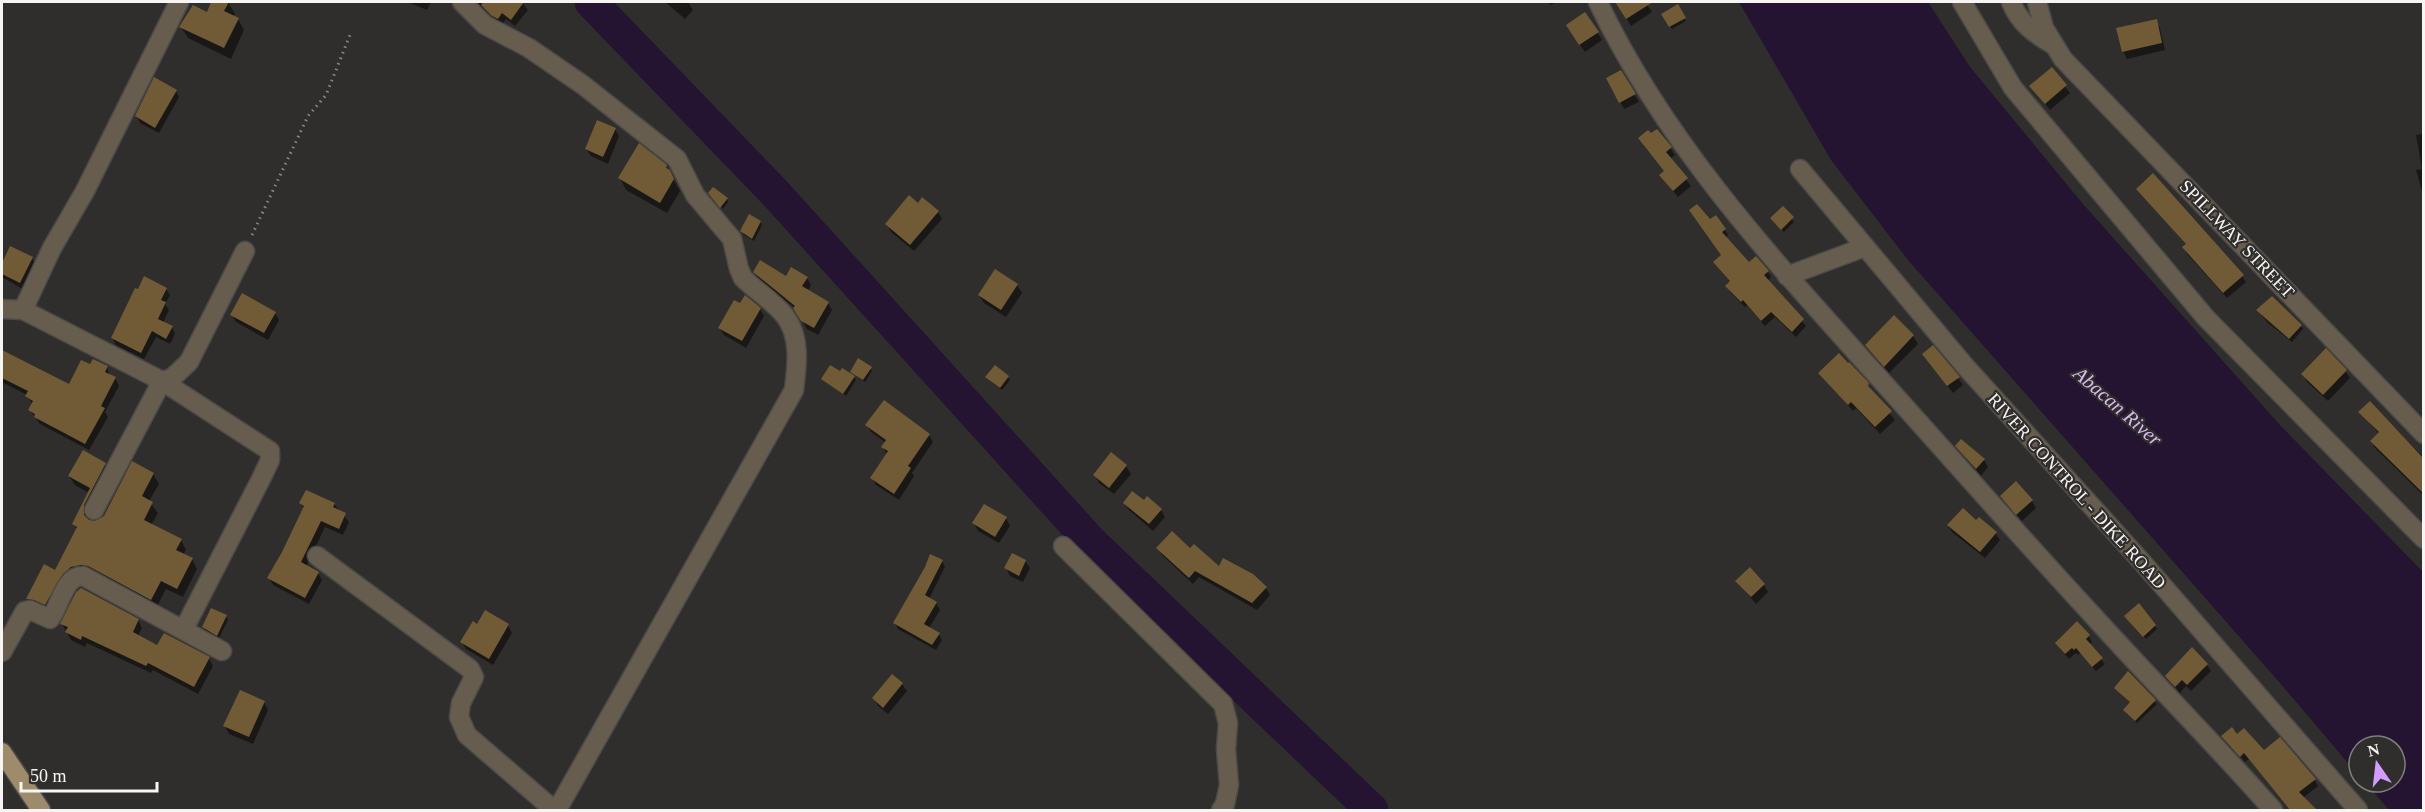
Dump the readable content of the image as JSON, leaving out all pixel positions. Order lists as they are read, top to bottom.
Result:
{
  "streets": {
    "street": ["SPILLWAY STREET", "RIVER CONTROL - DIKE ROAD"]
  },
  "water": ["Abacan River"],
  "scale_bar": "50 m",
  "north": "top"
}
